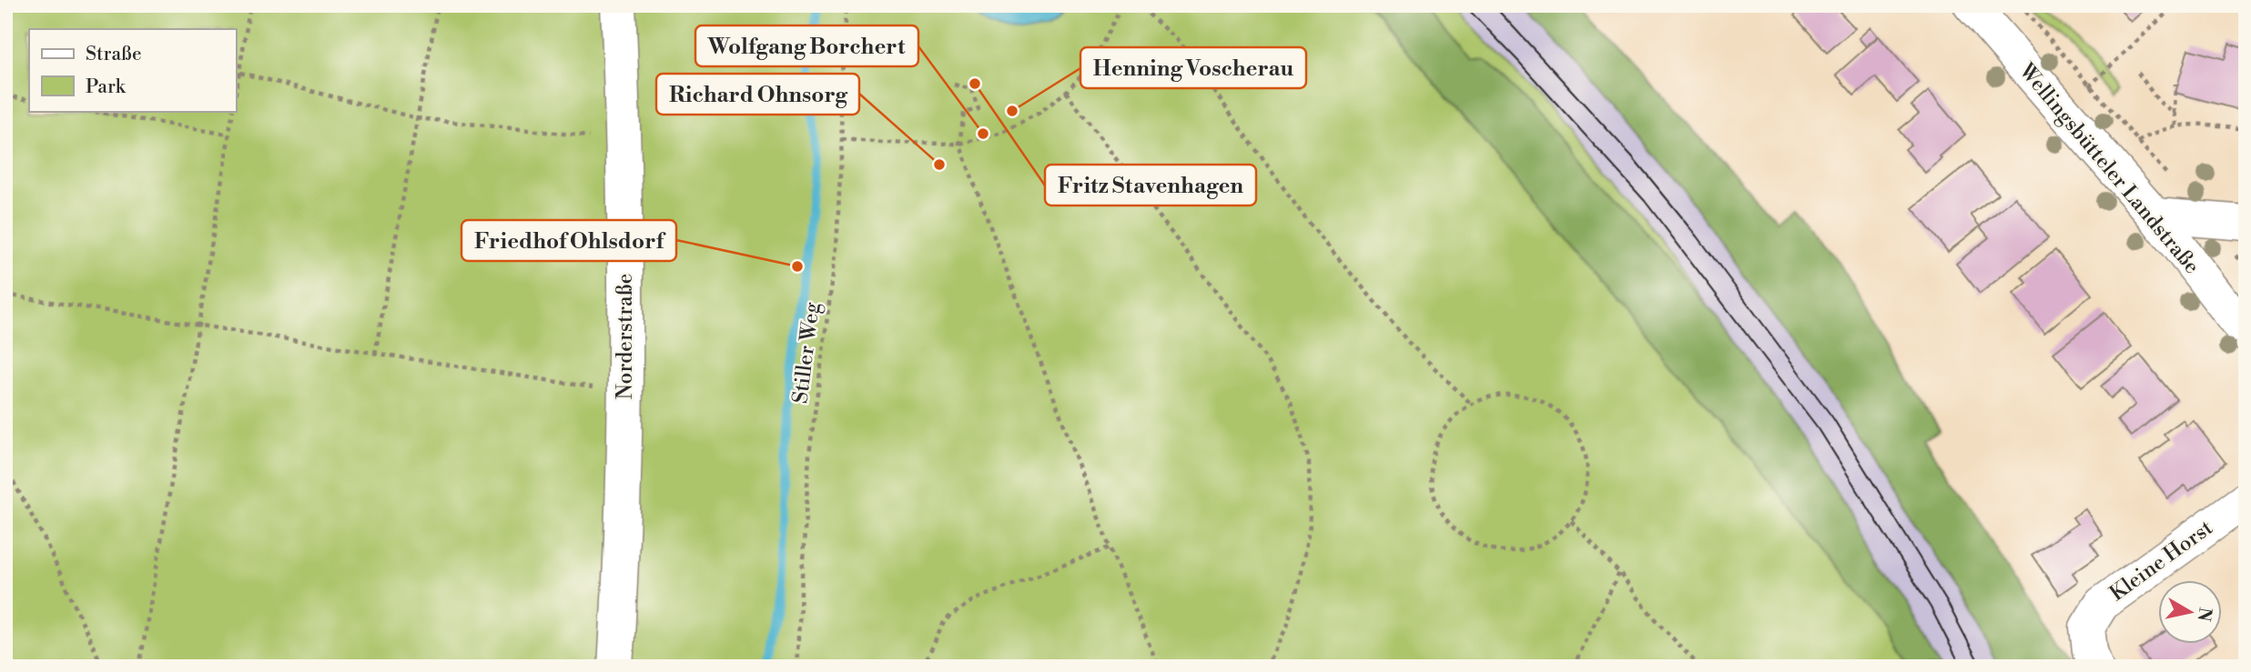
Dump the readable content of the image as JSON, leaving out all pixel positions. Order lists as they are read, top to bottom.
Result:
{
  "streets": {
    "street": ["Wellingsbütteler Landstraße", "Norderstraße", "Kleine Horst"],
    "path": ["Stiller Weg"]
  },
  "places": [
    "Fritz Stavenhagen",
    "Henning Voscherau",
    "Wolfgang Borchert",
    "Richard Ohnsorg",
    "Friedhof Ohlsdorf"
  ],
  "legend": ["Straße", "Park"],
  "north": "right"
}
